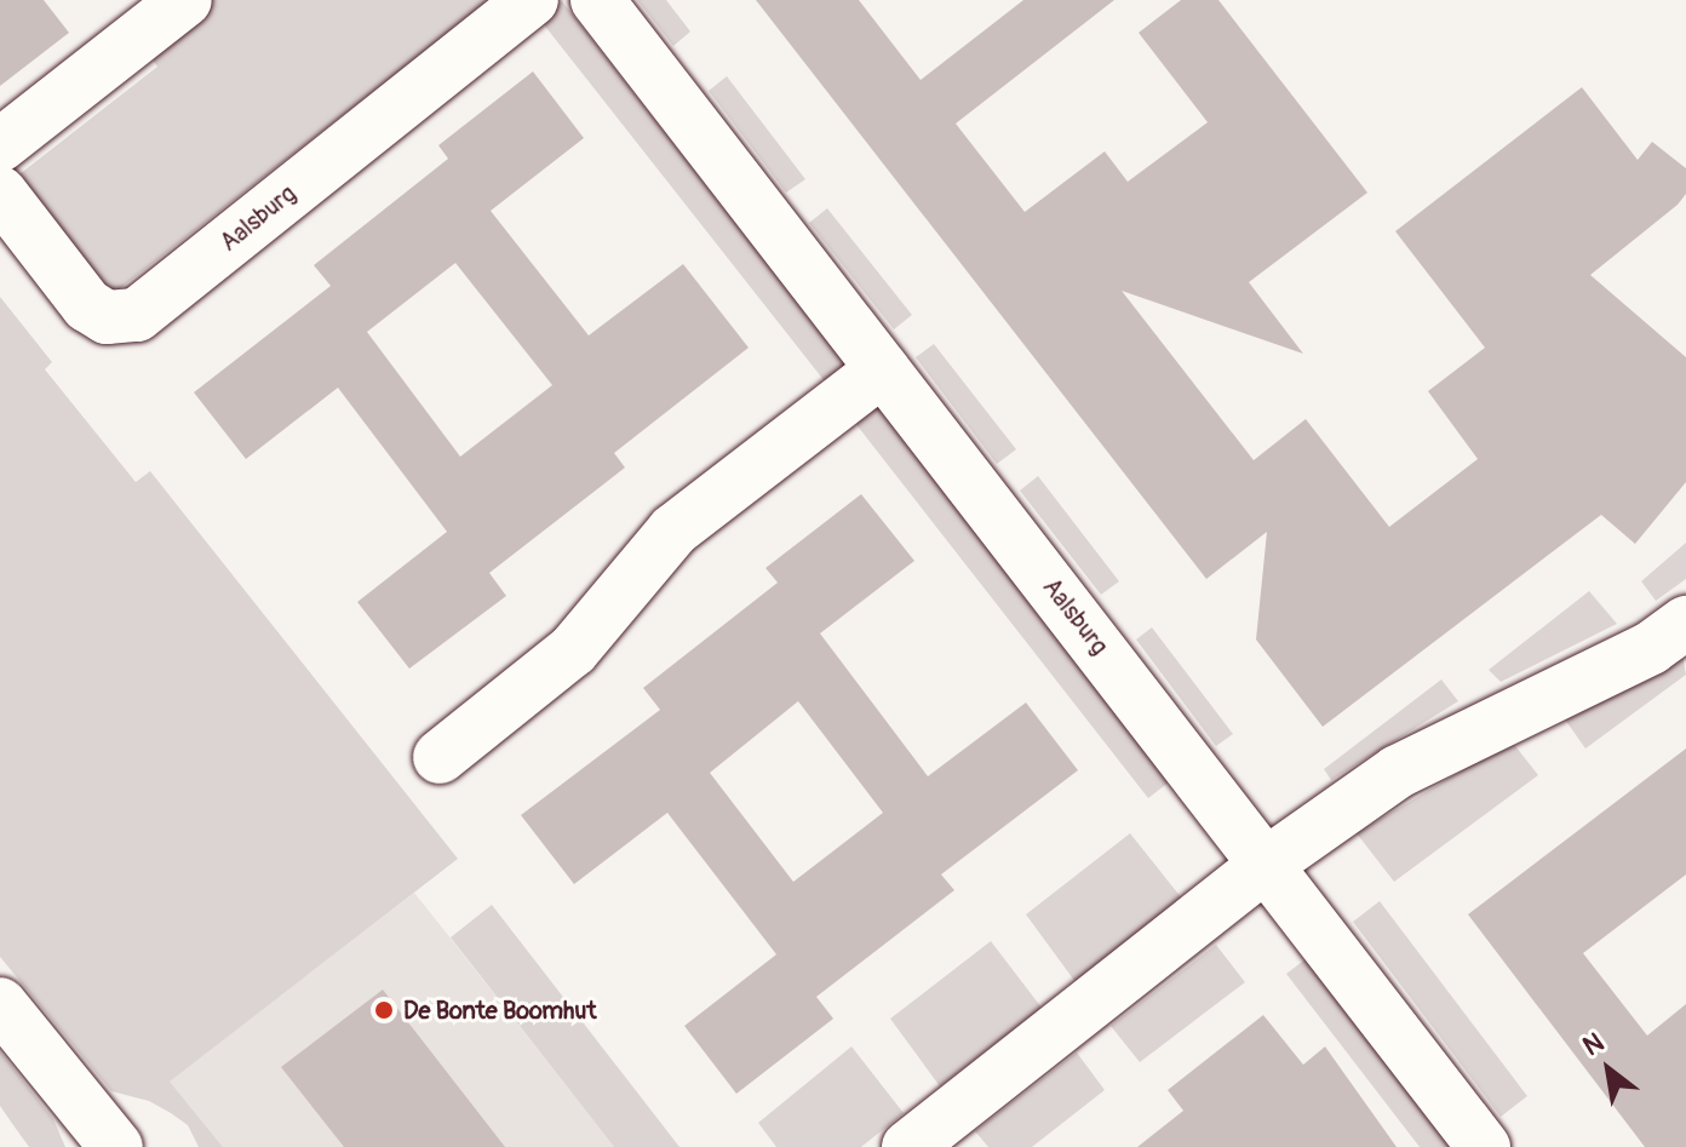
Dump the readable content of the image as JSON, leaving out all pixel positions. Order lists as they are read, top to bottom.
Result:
{
  "streets": {
    "street": ["Aalsburg"]
  },
  "places": ["De Bonte Boomhut"],
  "north": "top left"
}
